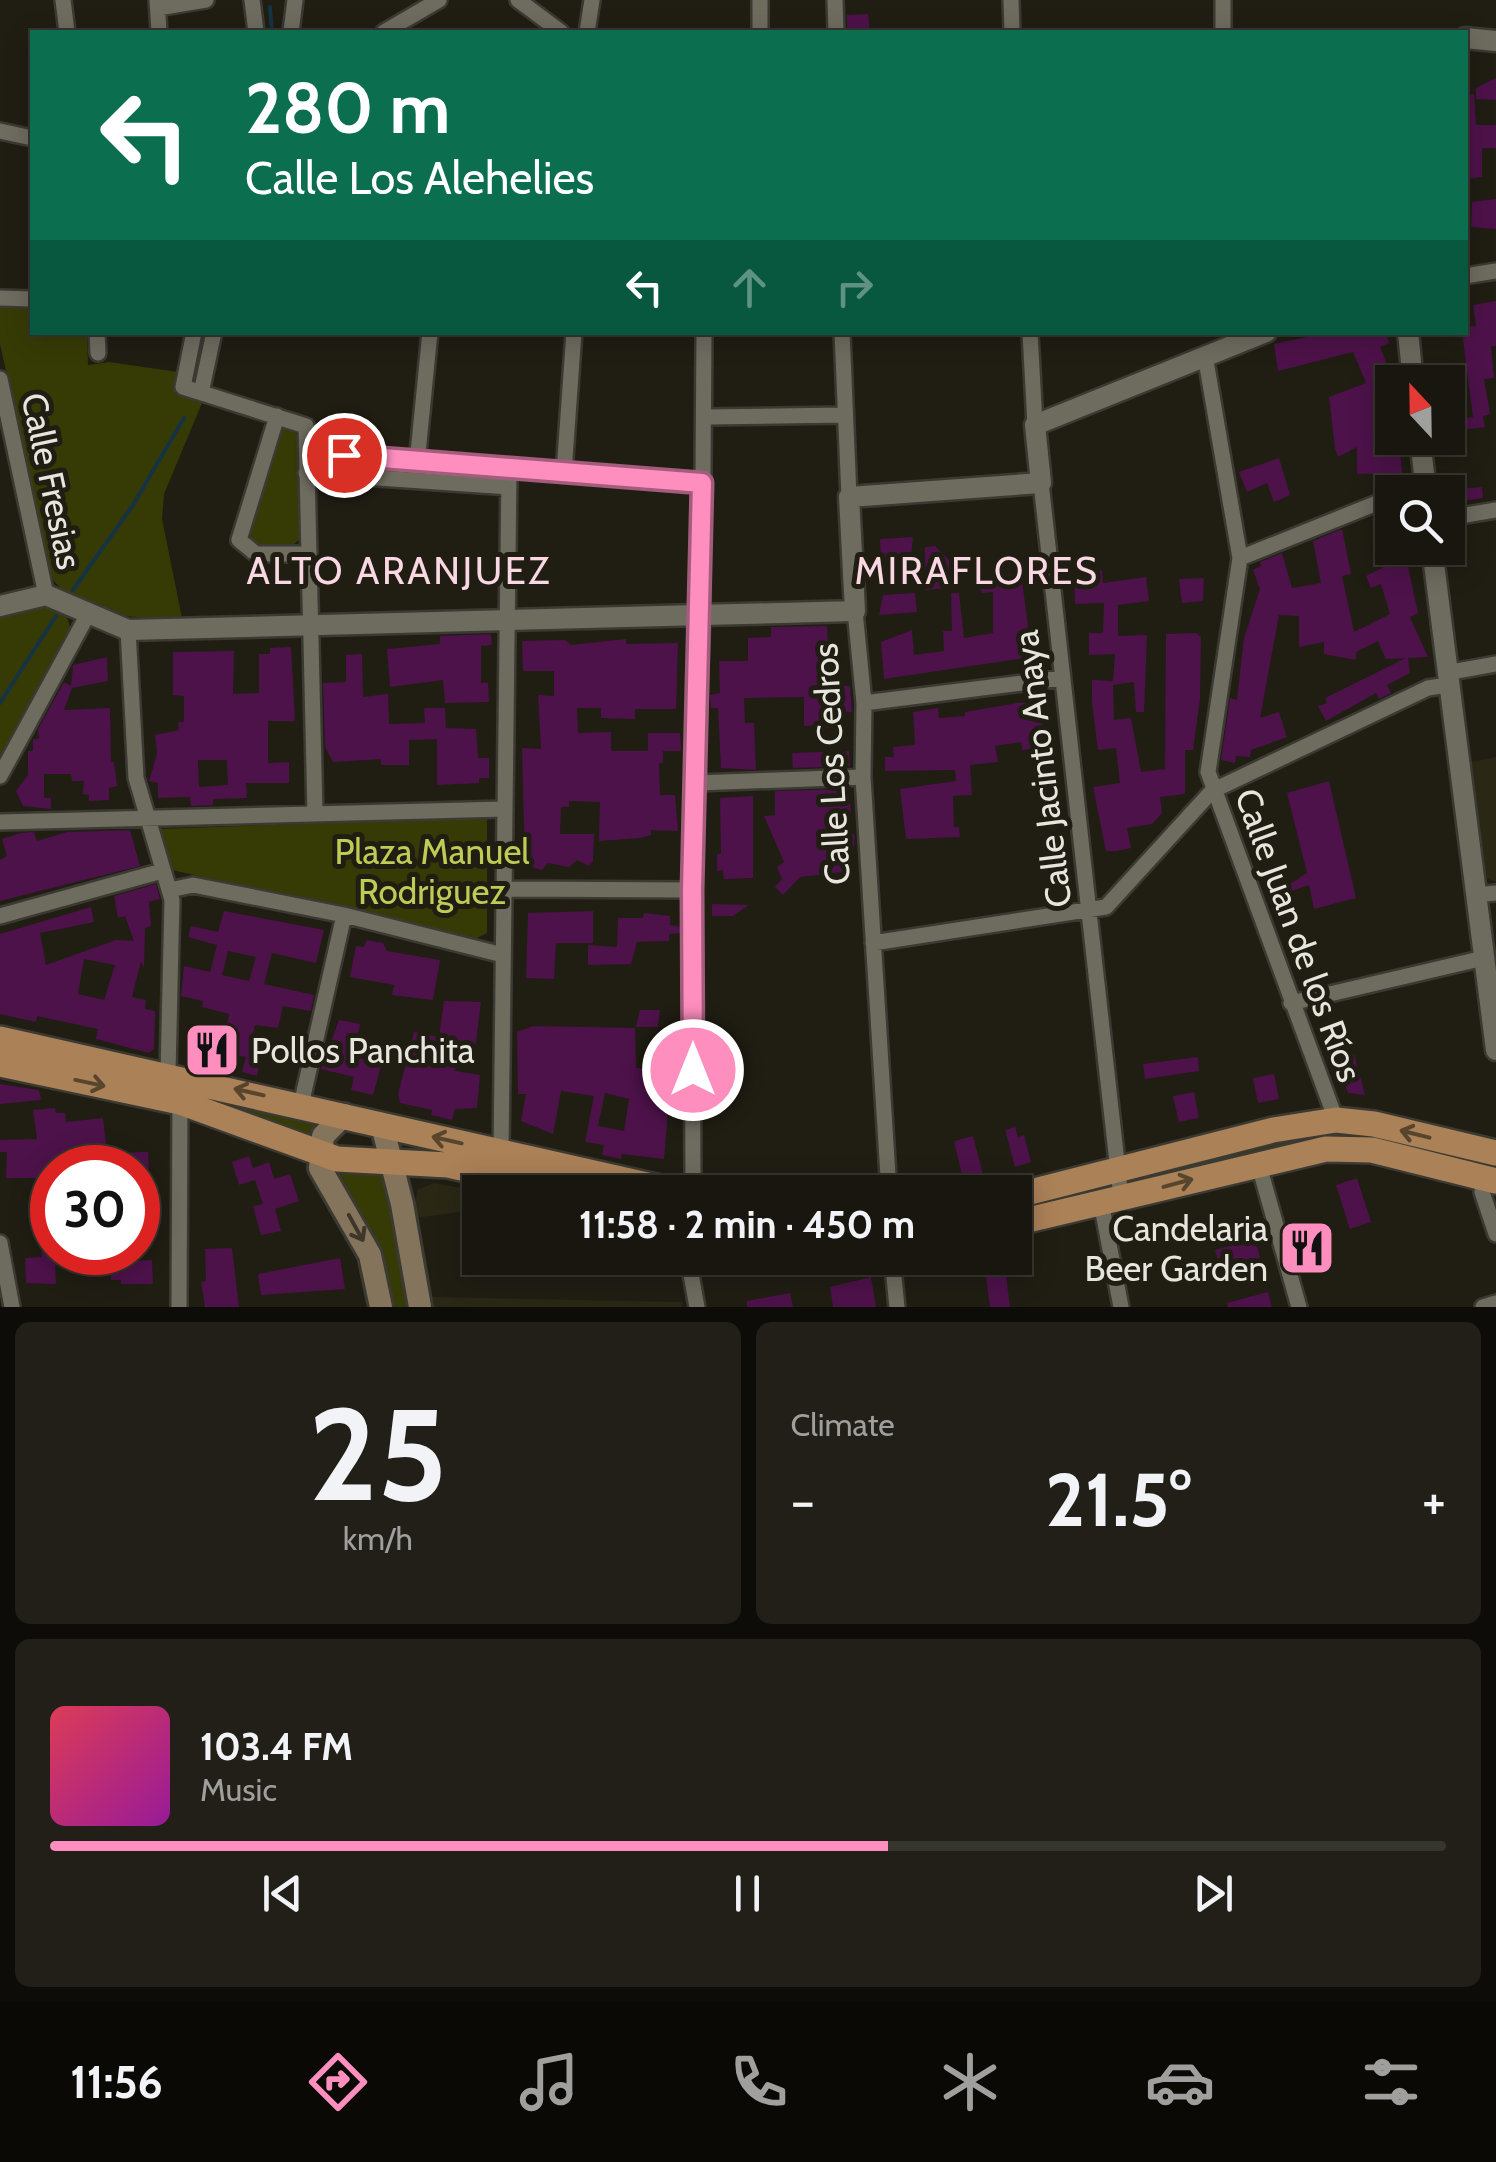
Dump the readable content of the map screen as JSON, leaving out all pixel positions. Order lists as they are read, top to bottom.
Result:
{
  "streets": {
    "street": [
      "Calle Fresias",
      "Calle Los Cedros",
      "Calle Jacinto Anaya",
      "Calle Juan de los Ríos"
    ]
  },
  "districts": ["ALTO ARANJUEZ", "MIRAFLORES"],
  "parks": ["Plaza Manuel Rodriguez"],
  "places": {
    "restaurant": ["Pollos Panchita", "Candelaria Beer Garden"]
  },
  "north": "top",
  "page": {
    "turn": ["280 m", "Calle Los Alehelies"],
    "limit": "30",
    "trip": "11:58 · 2 min · 450 m",
    "tile": [
      ["25", "km/h"],
      "Climate"
    ],
    "heat": ["−", "21.5°", "+"],
    "song": ["103.4 FM", "Music"],
    "tabs": "11:56"
  }
}
